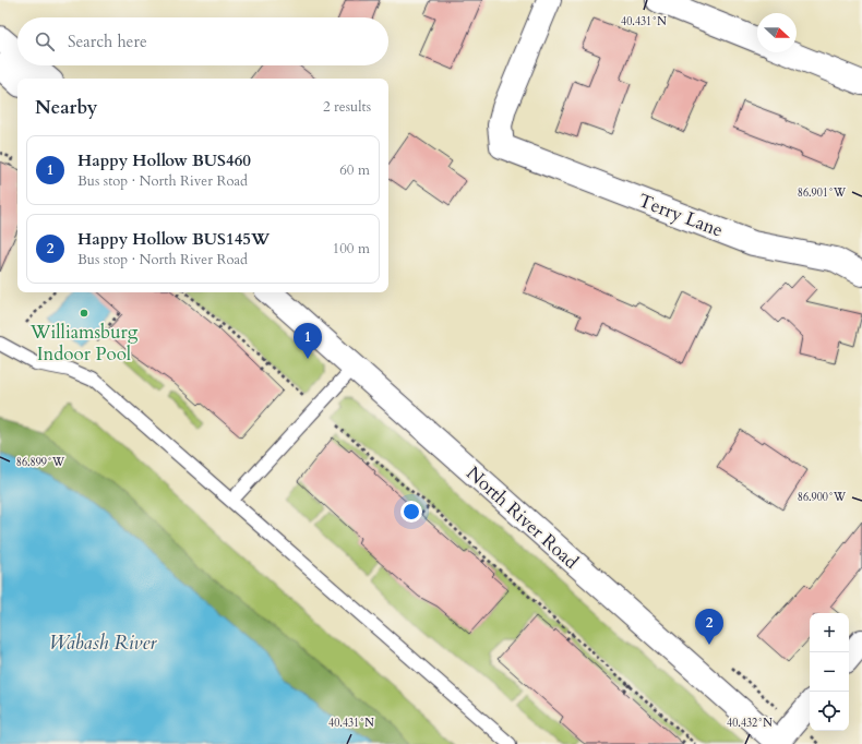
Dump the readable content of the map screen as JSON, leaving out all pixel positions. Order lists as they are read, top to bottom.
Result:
{
  "streets": {
    "street": ["Terry Lane", "North River Road"]
  },
  "water": ["Wabash River"],
  "places": ["Williamsburg Indoor Pool"],
  "north": "right",
  "page": {
    "search": "Search here",
    "heading": ["Nearby", "2 results"],
    "list": [
      {
        "mark": "1",
        "name": "Happy Hollow BUS460",
        "note": "Bus stop · North River Road",
        "value": "60 m"
      },
      {
        "mark": "2",
        "name": "Happy Hollow BUS145W",
        "note": "Bus stop · North River Road",
        "value": "100 m"
      }
    ],
    "pins": ["1", "2"],
    "map_buttons": ["+", "−"]
  },
  "coordinates": [
    "40.431°N",
    "86.901°W",
    "86.899°W",
    "86.900°W",
    "40.432°N"
  ]
}
